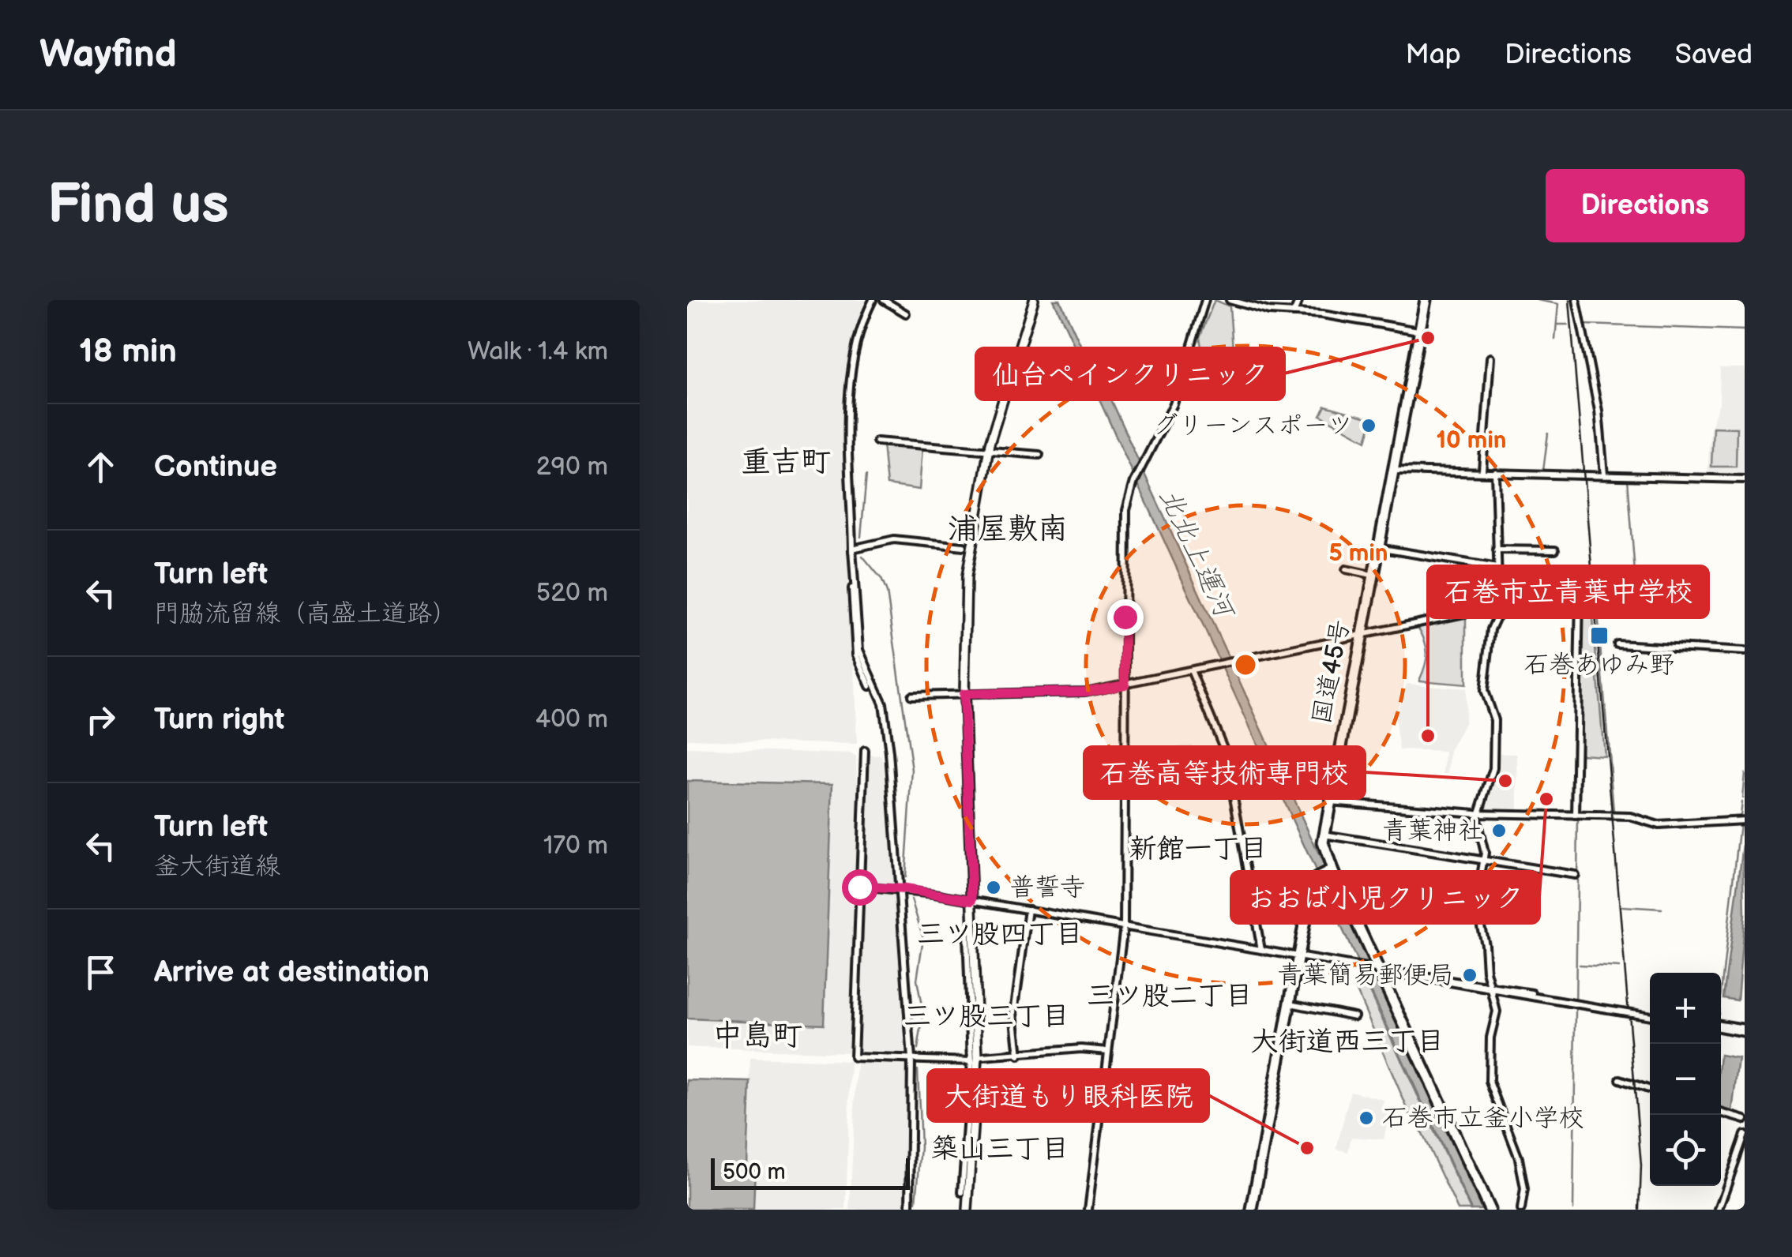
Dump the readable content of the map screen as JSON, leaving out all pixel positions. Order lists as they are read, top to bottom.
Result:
{
  "streets": {
    "highway": ["国道45号"]
  },
  "districts": [
    "重吉町",
    "浦屋敷南",
    "新館一丁目",
    "三ツ股四丁目",
    "三ツ股二丁目",
    "三ツ股三丁目",
    "中島町",
    "大街道西三丁目",
    "築山三丁目"
  ],
  "water": ["北北上運河"],
  "places": {
    "other": [
      "仙台ペインクリニック",
      "グリーンスポーツ",
      "石巻市立青葉中学校",
      "石巻高等技術専門校",
      "おおば小児クリニック",
      "青葉神社",
      "普誓寺",
      "青葉簡易郵便局",
      "石巻市立釜小学校",
      "大街道もり眼科医院"
    ],
    "transit": ["石巻あゆみ野"]
  },
  "scale_bar": "500 m",
  "page": {
    "header": "Wayfind",
    "nav": ["Map", "Directions", "Saved"],
    "buttons": "Directions",
    "title": "Find us",
    "heading": ["18 min", "Walk · 1.4 km"],
    "list": [
      ["Continue", "290 m"],
      ["Turn left", "門脇流留線（高盛土道路）", "520 m"],
      ["Turn right", "400 m"],
      ["Turn left", "釜大街道線", "170 m"],
      "Arrive at destination"
    ],
    "map_buttons": ["+", "−"],
    "scale": "500 m"
  },
  "rings": ["10 min", "5 min"]
}
